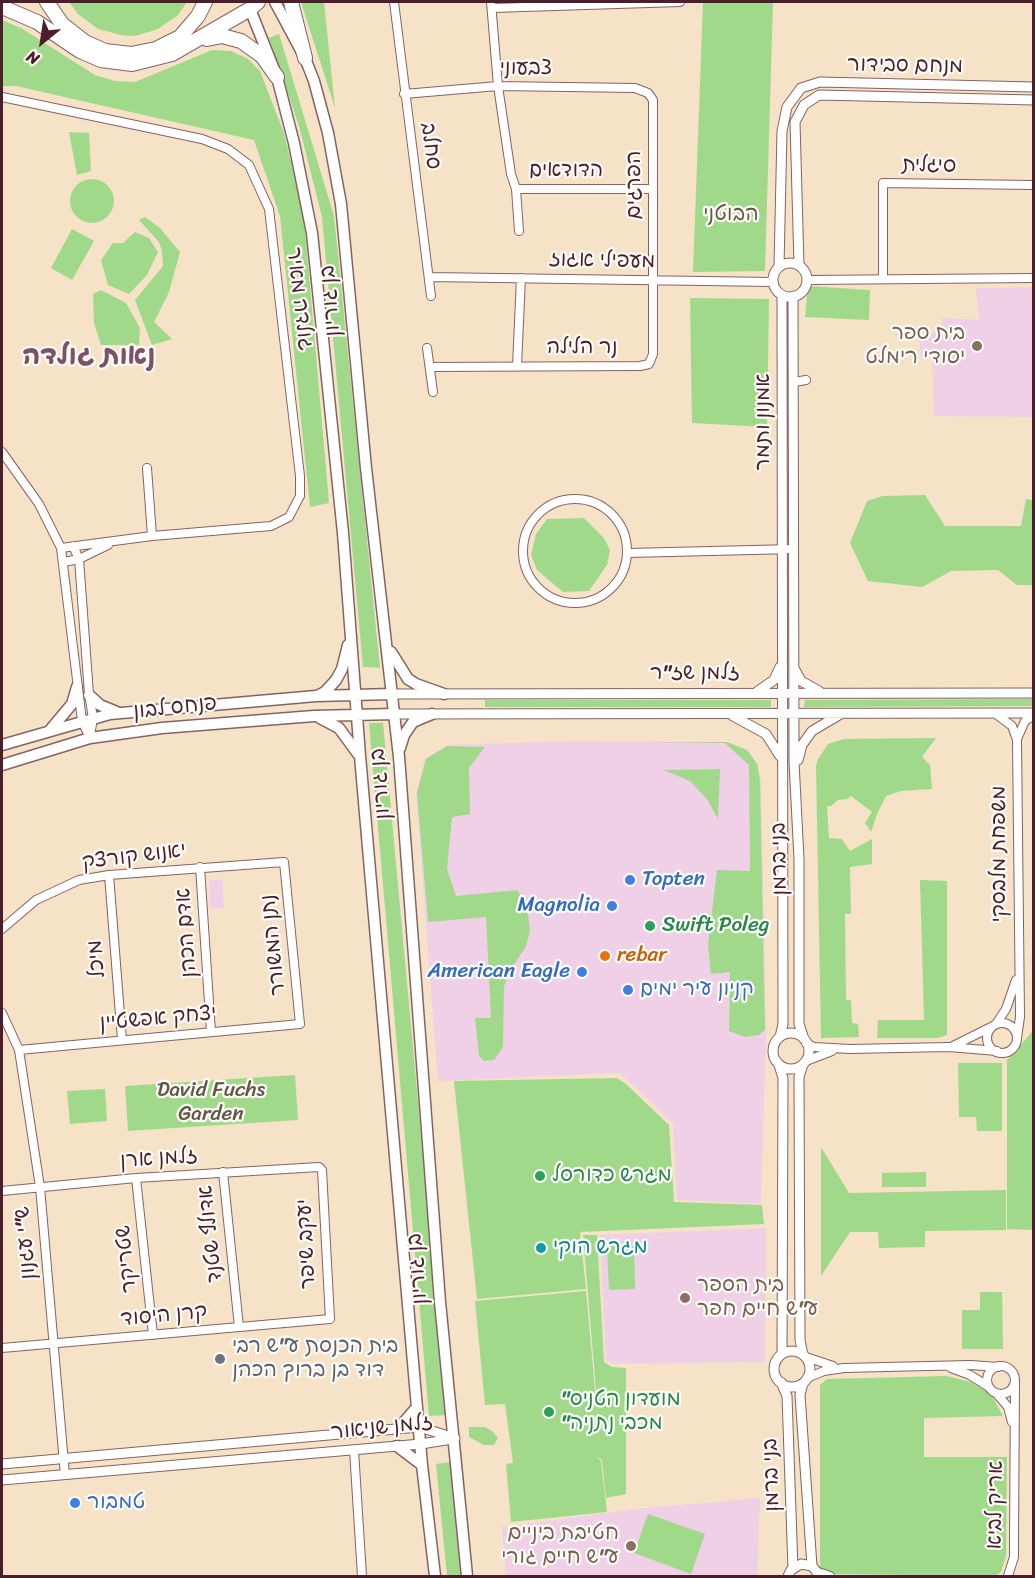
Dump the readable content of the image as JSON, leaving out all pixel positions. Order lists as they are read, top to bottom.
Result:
{
  "streets": {
    "main road": ["בן גוריון", "זלמן שז\"ר", "פנחס לבון"],
    "street": [
      "מנחם סבידור",
      "צבעוני",
      "סחלב",
      "סיגלית",
      "הדודאים",
      "הפרגים",
      "מעפילי אגוז",
      "גולדה מאיר",
      "נר הלילה",
      "אמנון ותמר",
      "משפחת מלבסקי",
      "יאנוש קורצק",
      "בני ברמן",
      "אדם הכהן",
      "נתן המשורר",
      "מיכל",
      "יצחק אפשטיין",
      "זלמן ארן",
      "אדולף שטנד",
      "ש\"י עגנון",
      "יעקב שיפר",
      "שטריקר",
      "קרן היסוד",
      "זלמן שניאור",
      "אריק לביא"
    ]
  },
  "crossings": [
    ["מנחם סבידור", "מעפילי אגוז"],
    ["מנחם סבידור", "אמנון ותמר"],
    ["צבעוני", "סחלב"],
    ["צבעוני", "הדודאים"],
    ["צבעוני", "הפרגים"],
    ["סחלב", "מעפילי אגוז"],
    ["הדודאים", "הפרגים"],
    ["הפרגים", "מעפילי אגוז"],
    ["הפרגים", "נר הלילה"],
    ["מעפילי אגוז", "נר הלילה"],
    ["מעפילי אגוז", "אמנון ותמר"],
    ["בן גוריון", "זלמן שז\"ר"],
    ["בן גוריון", "פנחס לבון"],
    ["בן גוריון", "זלמן שניאור"],
    ["אמנון ותמר", "זלמן שז\"ר"],
    ["אמנון ותמר", "בני ברמן"],
    ["זלמן שז\"ר", "פנחס לבון"],
    ["זלמן שז\"ר", "בני ברמן"],
    ["יאנוש קורצק", "אדם הכהן"],
    ["יאנוש קורצק", "נתן המשורר"],
    ["יאנוש קורצק", "מיכל"],
    ["אדם הכהן", "יצחק אפשטיין"],
    ["נתן המשורר", "יצחק אפשטיין"],
    ["מיכל", "יצחק אפשטיין"],
    ["יצחק אפשטיין", "ש\"י עגנון"],
    ["זלמן ארן", "אדולף שטנד"],
    ["זלמן ארן", "ש\"י עגנון"],
    ["זלמן ארן", "יעקב שיפר"],
    ["זלמן ארן", "שטריקר"],
    ["אדולף שטנד", "קרן היסוד"],
    ["ש\"י עגנון", "קרן היסוד"],
    ["ש\"י עגנון", "זלמן שניאור"],
    ["יעקב שיפר", "קרן היסוד"],
    ["שטריקר", "קרן היסוד"]
  ],
  "districts": ["נאות גולדה"],
  "parks": ["הבוטני", "David Fuchs Garden"],
  "places": [
    "בית ספר יסודי רימלט",
    "Topten",
    "Magnolia",
    "Swift Poleg",
    "rebar",
    "American Eagle",
    "קניון עיר ימים",
    "מגרש כדורסל",
    "מגרש הוקי",
    "בית הספר ע\"ש חיים חפר",
    "בית הכנסת ע\"ש רבי דוד בן ברוך הכהן",
    "\"מועדון הטניס \"מכבי נתניה",
    "טמבור",
    "חטיבת ביניים ע\"ש חיים גורי"
  ],
  "north": "bottom left"
}
